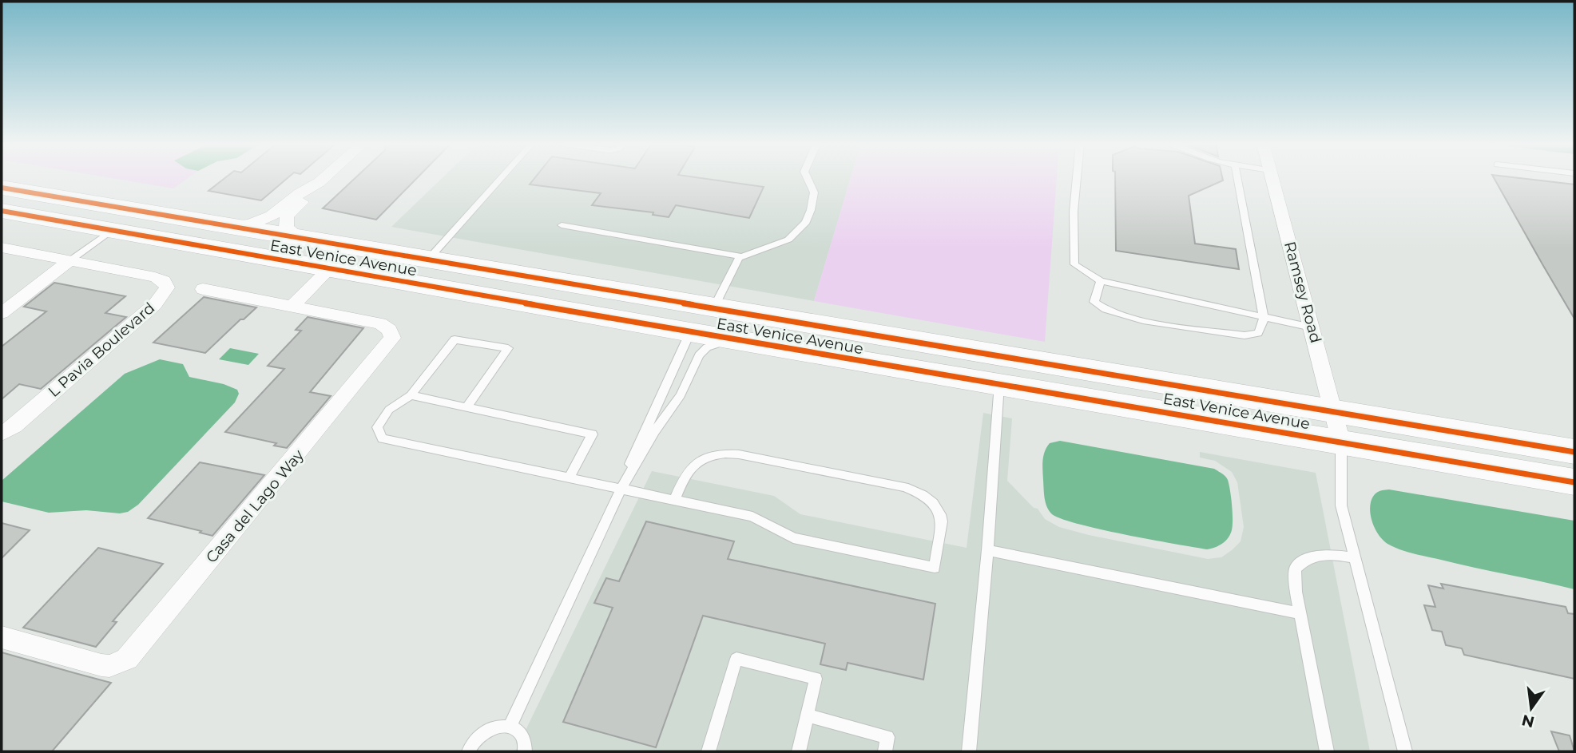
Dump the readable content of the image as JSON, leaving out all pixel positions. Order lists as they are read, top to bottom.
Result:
{
  "streets": {
    "main road": ["East Venice Avenue"],
    "street": ["Ramsey Road", "L Pavia Boulevard", "Casa del Lago Way"]
  },
  "crossings": [
    ["East Venice Avenue", "Ramsey Road"]
  ],
  "north": "bottom"
}
